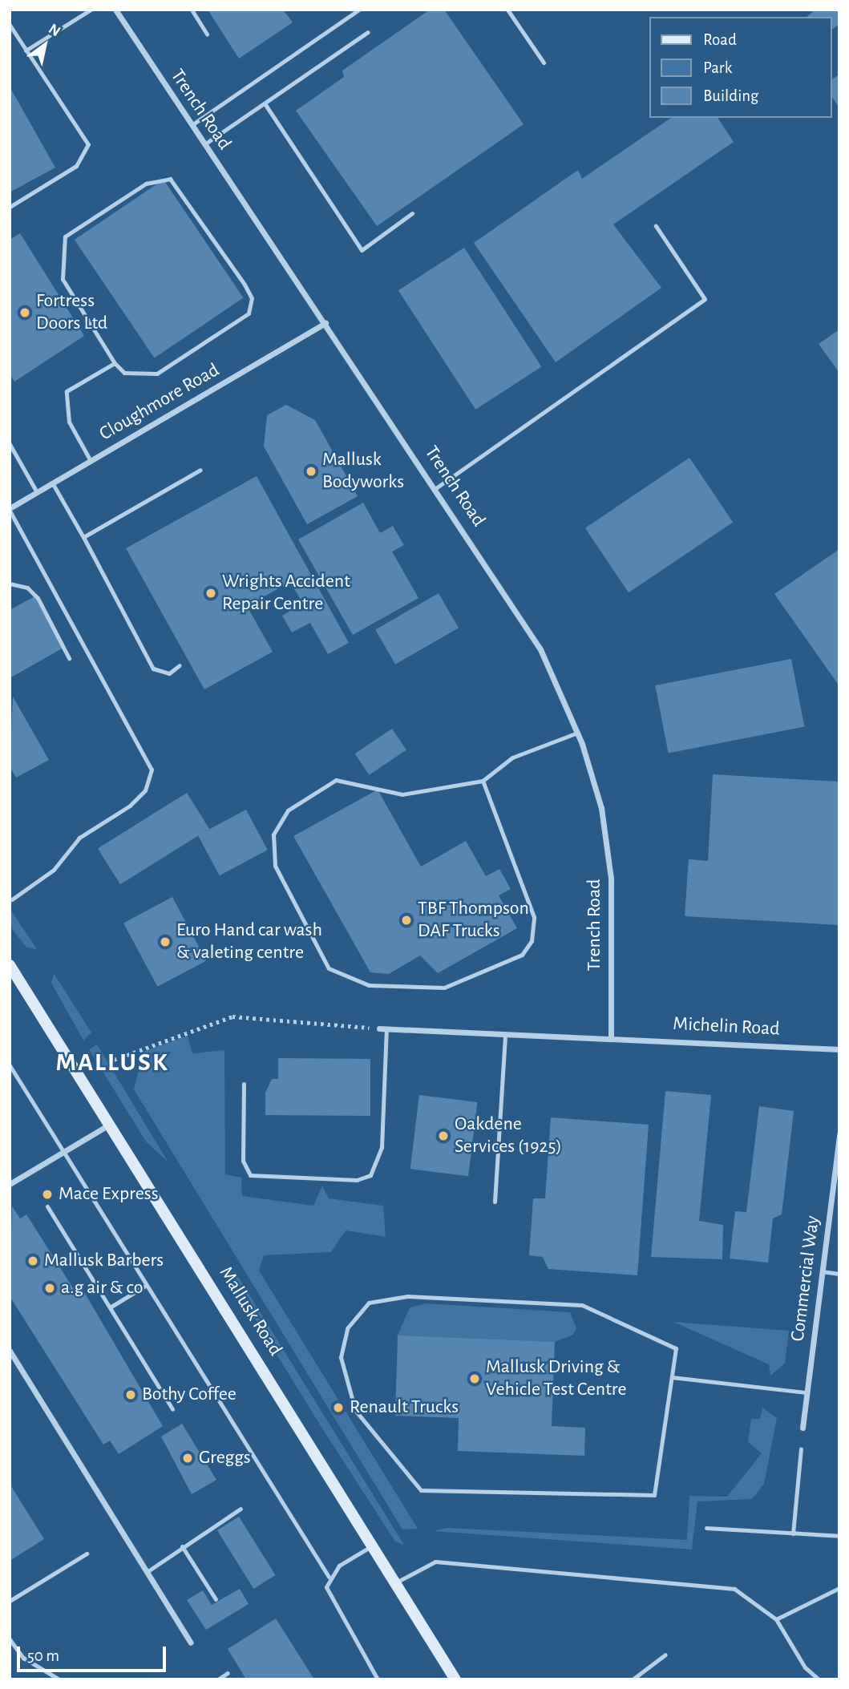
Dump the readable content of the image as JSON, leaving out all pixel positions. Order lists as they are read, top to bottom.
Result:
{
  "streets": {
    "main road": ["Mallusk Road"],
    "street": [
      "Trench Road",
      "Cloughmore Road",
      "Michelin Road",
      "Commercial Way"
    ]
  },
  "crossings": [
    ["Trench Road", "Cloughmore Road"],
    ["Trench Road", "Michelin Road"]
  ],
  "districts": ["MALLUSK"],
  "places": [
    "Fortress Doors Ltd",
    "Mallusk Bodyworks",
    "Wrights Accident Repair Centre",
    "TBF Thompson DAF Trucks",
    "Euro Hand car wash & valeting centre",
    "Oakdene Services (1925)",
    "Mace Express",
    "Mallusk Barbers",
    "a.g air & co",
    "Mallusk Driving & Vehicle Test Centre",
    "Bothy Coffee",
    "Renault Trucks",
    "Greggs"
  ],
  "legend": ["Road", "Park", "Building"],
  "scale_bar": "50 m",
  "north": "top right"
}
